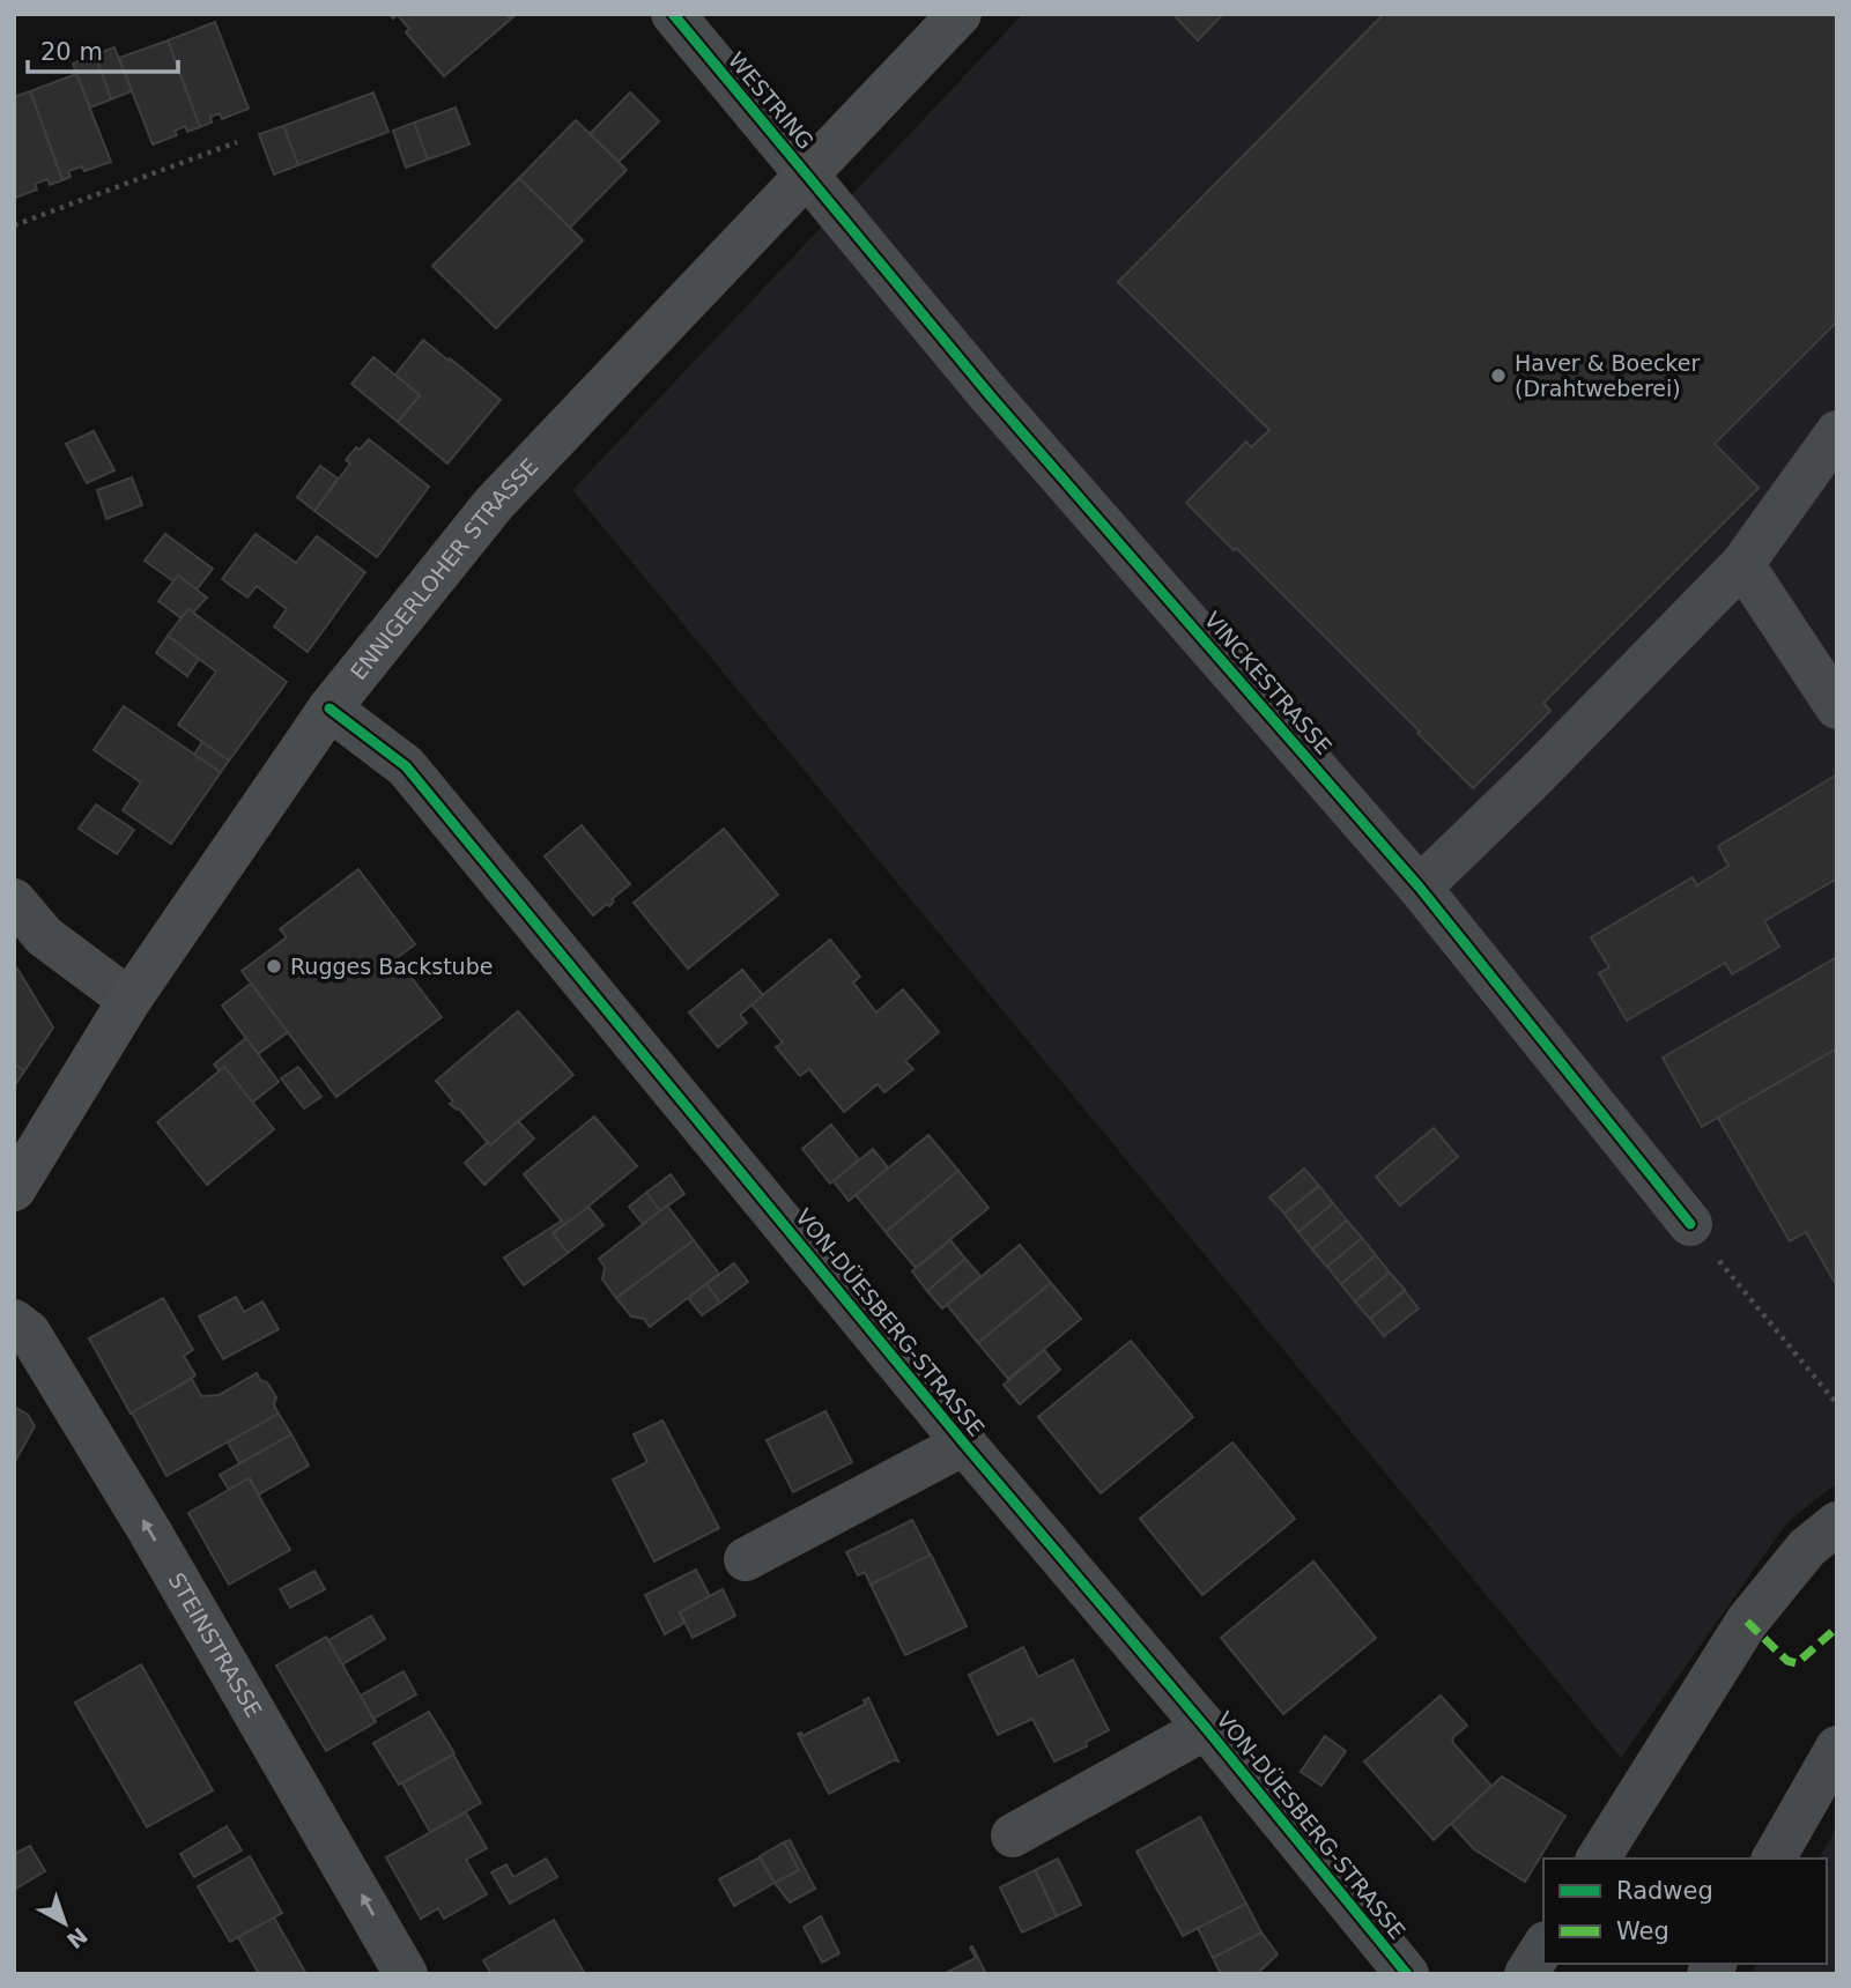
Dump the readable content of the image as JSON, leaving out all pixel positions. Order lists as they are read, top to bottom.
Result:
{
  "streets": {
    "main road": ["ENNIGERLOHER STRASSE"],
    "street": [
      "WESTRING",
      "VINCKESTRASSE",
      "VON-DÜESBERG-STRASSE",
      "STEINSTRASSE"
    ]
  },
  "crossings": [
    ["WESTRING", "ENNIGERLOHER STRASSE"],
    ["WESTRING", "VINCKESTRASSE"],
    ["ENNIGERLOHER STRASSE", "VINCKESTRASSE"],
    ["ENNIGERLOHER STRASSE", "VON-DÜESBERG-STRASSE"]
  ],
  "one_way": ["STEINSTRASSE"],
  "places": ["Haver & Boecker (Drahtweberei)", "Rugges Backstube"],
  "legend": ["Radweg", "Weg"],
  "scale_bar": "20 m",
  "north": "bottom right"
}
